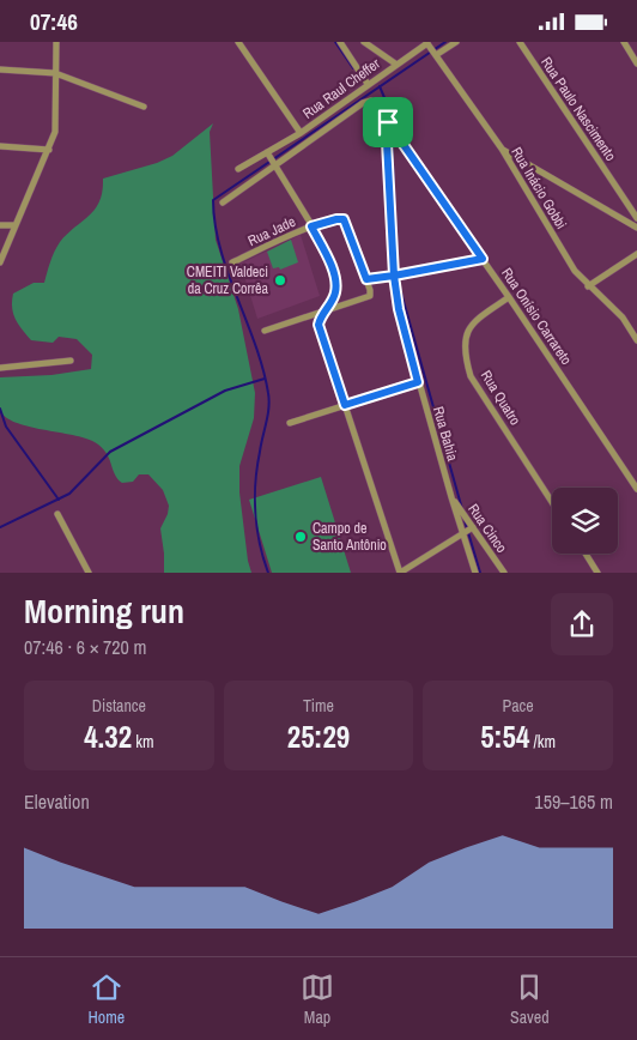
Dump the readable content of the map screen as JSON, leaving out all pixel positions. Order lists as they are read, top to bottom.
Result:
{
  "streets": {
    "street": [
      "Rua Raul Cheffer",
      "Rua Paulo Nascimento",
      "Rua Inácio Gobbi",
      "Rua Jade",
      "Rua Onísio Carrareto",
      "Rua Quatro",
      "Rua Bahia",
      "Rua Cinco"
    ]
  },
  "crossings": [
    ["Rua Raul Cheffer", "Rua Inácio Gobbi"],
    ["Rua Onísio Carrareto", "Rua Quatro"],
    ["Rua Onísio Carrareto", "Rua Bahia"],
    ["Rua Bahia", "Rua Cinco"]
  ],
  "places": ["CMEITI Valdeci da Cruz Corrêa", "Campo de Santo Antônio"],
  "page": {
    "status": "07:46",
    "heading": ["Morning run", "07:46 · 6 × 720 m"],
    "stats": [
      ["Distance", "4.32 km"],
      ["Time", "25:29"],
      ["Pace", "5:54 /km"]
    ],
    "chart": ["Elevation", "159–165 m"],
    "tabs": ["Home", "Map", "Saved"]
  }
}
